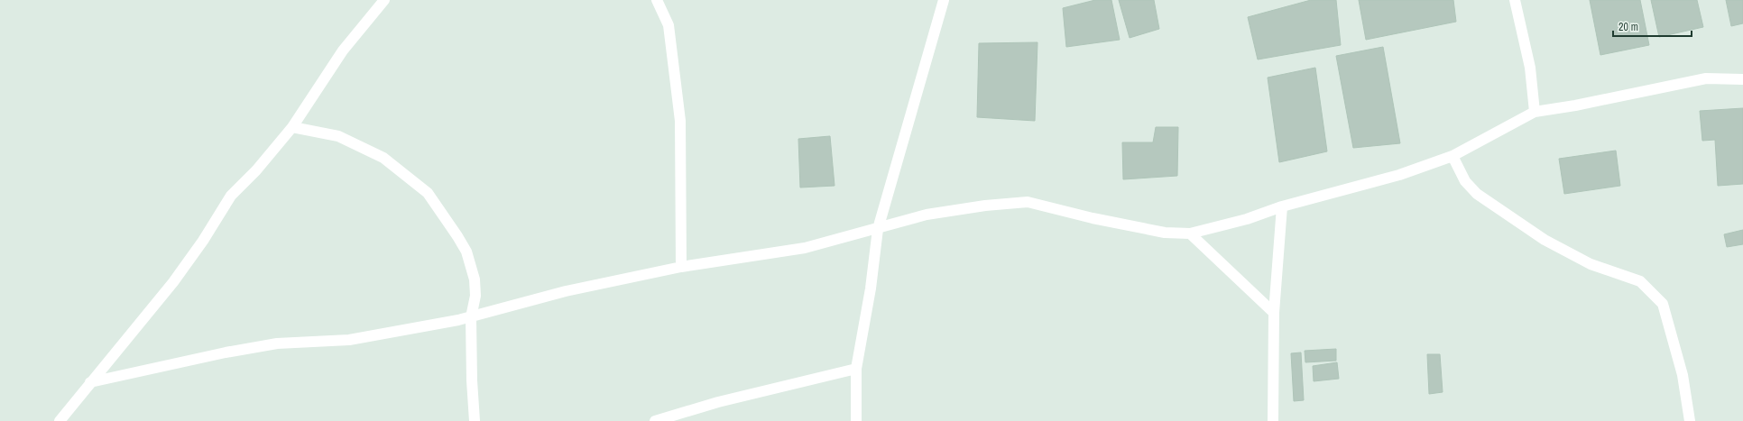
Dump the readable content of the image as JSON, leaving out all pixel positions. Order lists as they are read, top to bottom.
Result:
{
  "scale_bar": "20 m"
}
